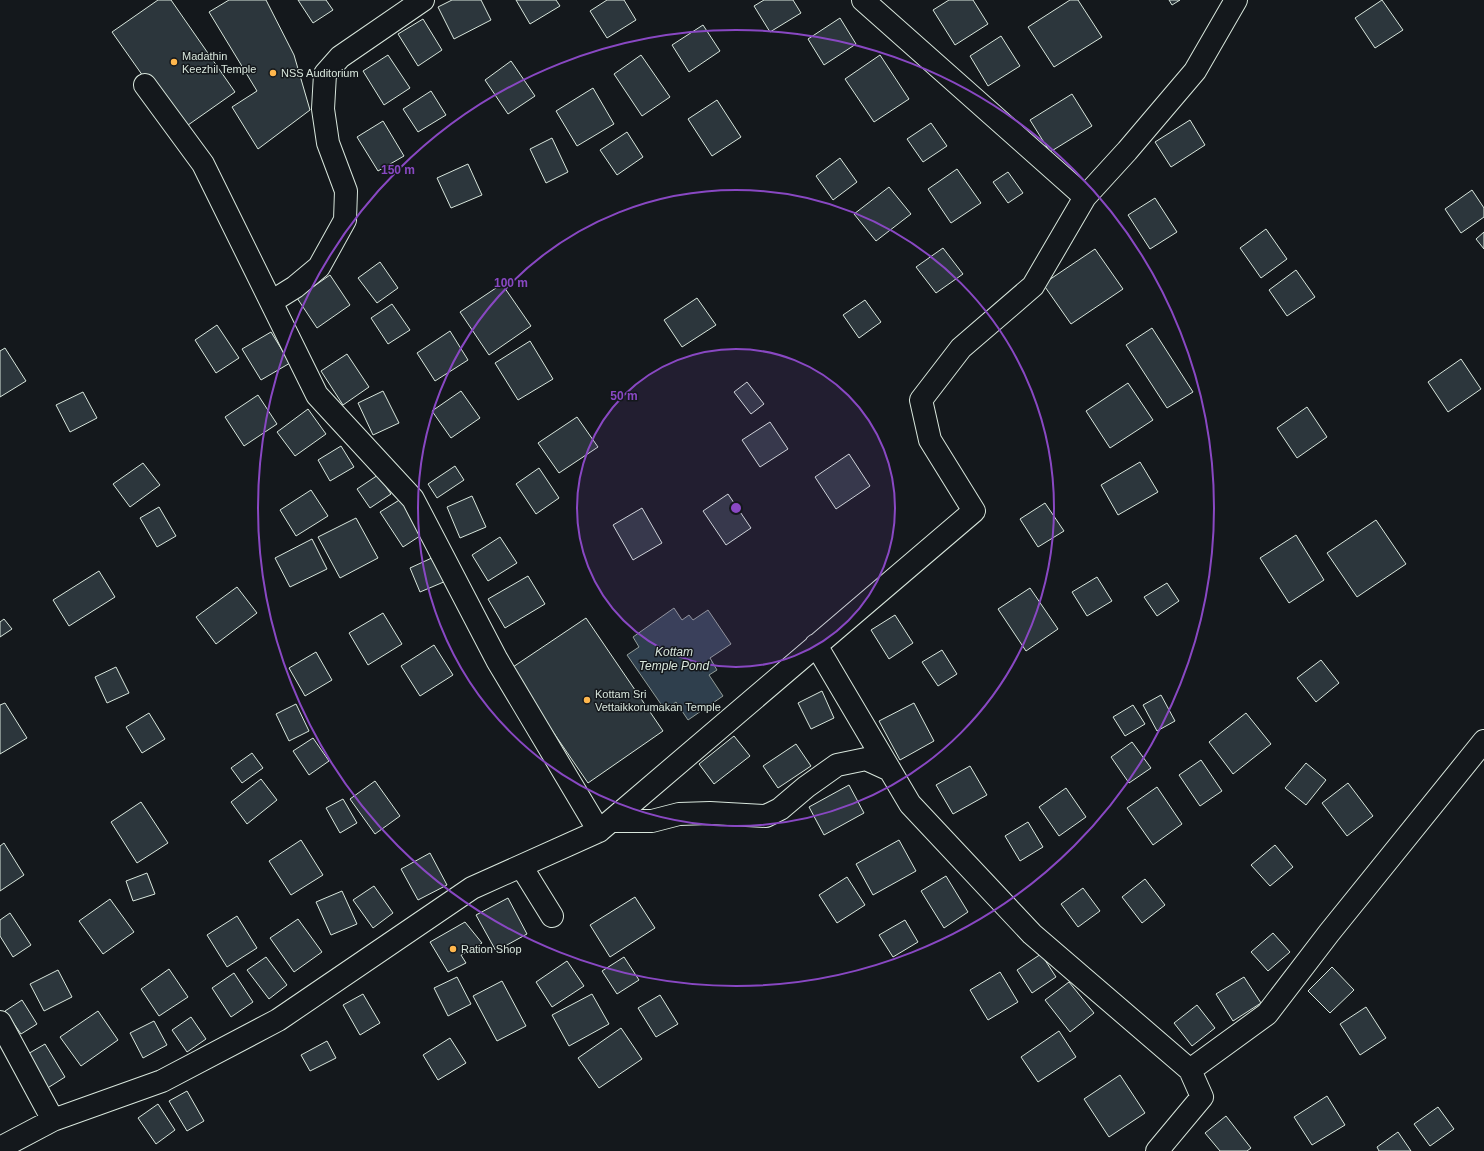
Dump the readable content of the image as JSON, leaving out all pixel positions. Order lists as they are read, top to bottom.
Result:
{
  "water": ["Kottam Temple Pond"],
  "places": [
    "Madathin Keezhil Temple",
    "NSS Auditorium",
    "Kottam Sri Vettaikkorumakan Temple",
    "Ration Shop"
  ],
  "rings": ["150 m", "100 m", "50 m"]
}
